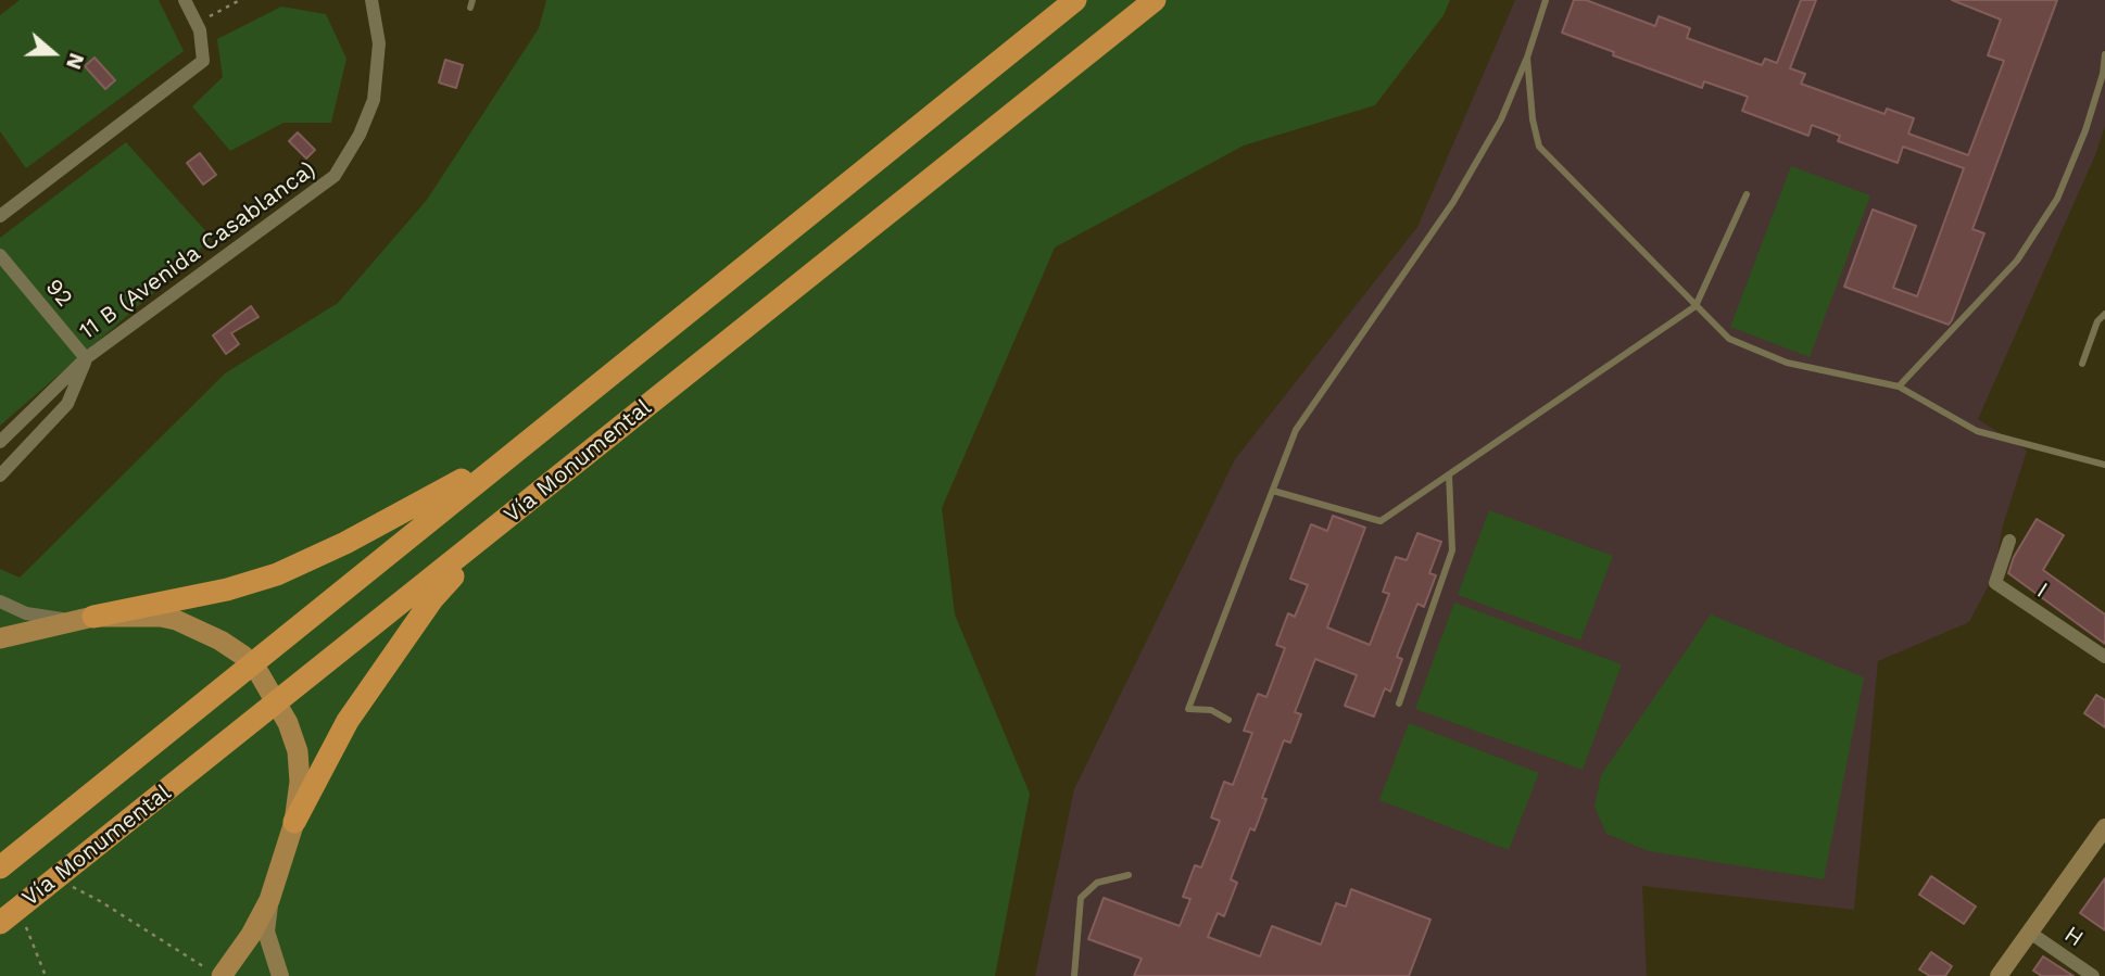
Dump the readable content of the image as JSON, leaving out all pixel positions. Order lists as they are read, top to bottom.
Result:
{
  "streets": {
    "highway": ["Vía Monumental"],
    "street": [
      "11 B (Avenida Casablanca)",
      "92",
      "I",
      "H"
    ]
  },
  "crossings": [
    ["11 B (Avenida Casablanca)", "92"]
  ],
  "north": "right"
}
